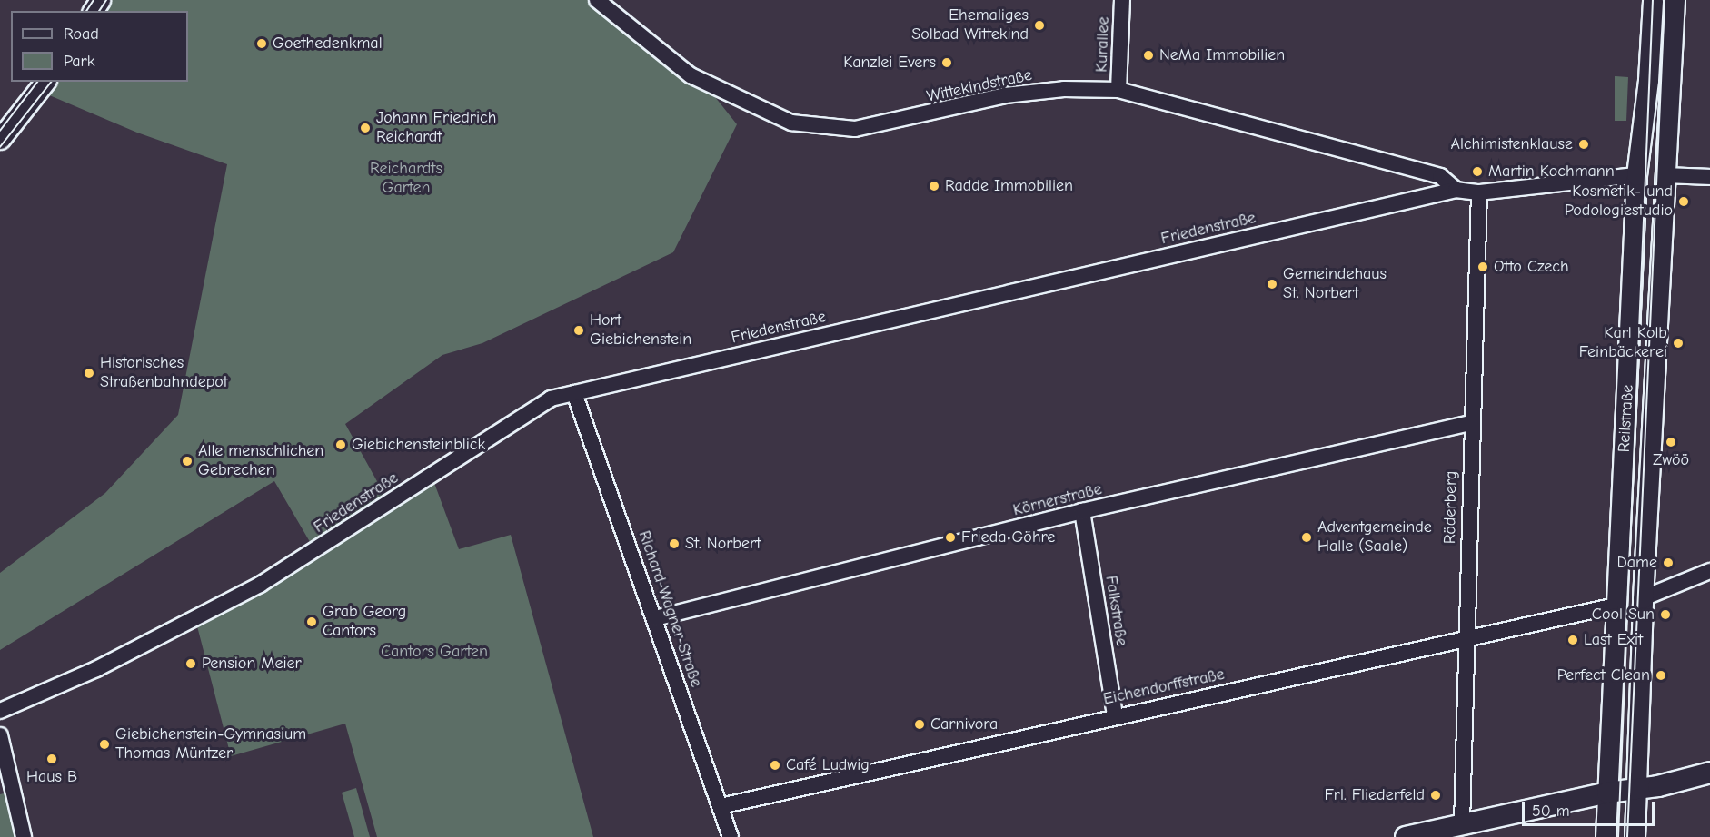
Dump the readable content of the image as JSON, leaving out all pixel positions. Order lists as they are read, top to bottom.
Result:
{
  "streets": {
    "street": [
      "Kurallee",
      "Wittekindstraße",
      "Friedenstraße",
      "Reilstraße",
      "Körnerstraße",
      "Röderberg",
      "Richard-Wagner-Straße",
      "Falkstraße",
      "Eichendorffstraße"
    ]
  },
  "crossings": [
    ["Kurallee", "Wittekindstraße"],
    ["Wittekindstraße", "Friedenstraße"],
    ["Friedenstraße", "Reilstraße"],
    ["Friedenstraße", "Röderberg"],
    ["Friedenstraße", "Richard-Wagner-Straße"],
    ["Reilstraße", "Eichendorffstraße"],
    ["Körnerstraße", "Röderberg"],
    ["Körnerstraße", "Richard-Wagner-Straße"],
    ["Körnerstraße", "Falkstraße"],
    ["Röderberg", "Eichendorffstraße"],
    ["Richard-Wagner-Straße", "Eichendorffstraße"],
    ["Falkstraße", "Eichendorffstraße"]
  ],
  "parks": ["Reichardts Garten", "Cantors Garten"],
  "places": [
    "Ehemaliges Solbad Wittekind",
    "Goethedenkmal",
    "NeMa Immobilien",
    "Kanzlei Evers",
    "Johann Friedrich Reichardt",
    "Alchimistenklause",
    "Martin Kochmann",
    "Radde Immobilien",
    "Kosmetik- und Podologiestudio",
    "Otto Czech",
    "Gemeindehaus St. Norbert",
    "Hort Giebichenstein",
    "Karl Kolb Feinbäckerei",
    "Historisches Straßenbahndepot",
    "Zwöö",
    "Giebichensteinblick",
    "Alle menschlichen Gebrechen",
    "Frieda Göhre",
    "Adventgemeinde Halle (Saale)",
    "St. Norbert",
    "Dame",
    "Cool Sun",
    "Grab Georg Cantors",
    "Last Exit",
    "Pension Meier",
    "Perfect Clean",
    "Carnivora",
    "Giebichenstein-Gymnasium Thomas Müntzer",
    "Haus B",
    "Café Ludwig",
    "Frl. Fliederfeld"
  ],
  "legend": ["Road", "Park"],
  "scale_bar": "50 m"
}
